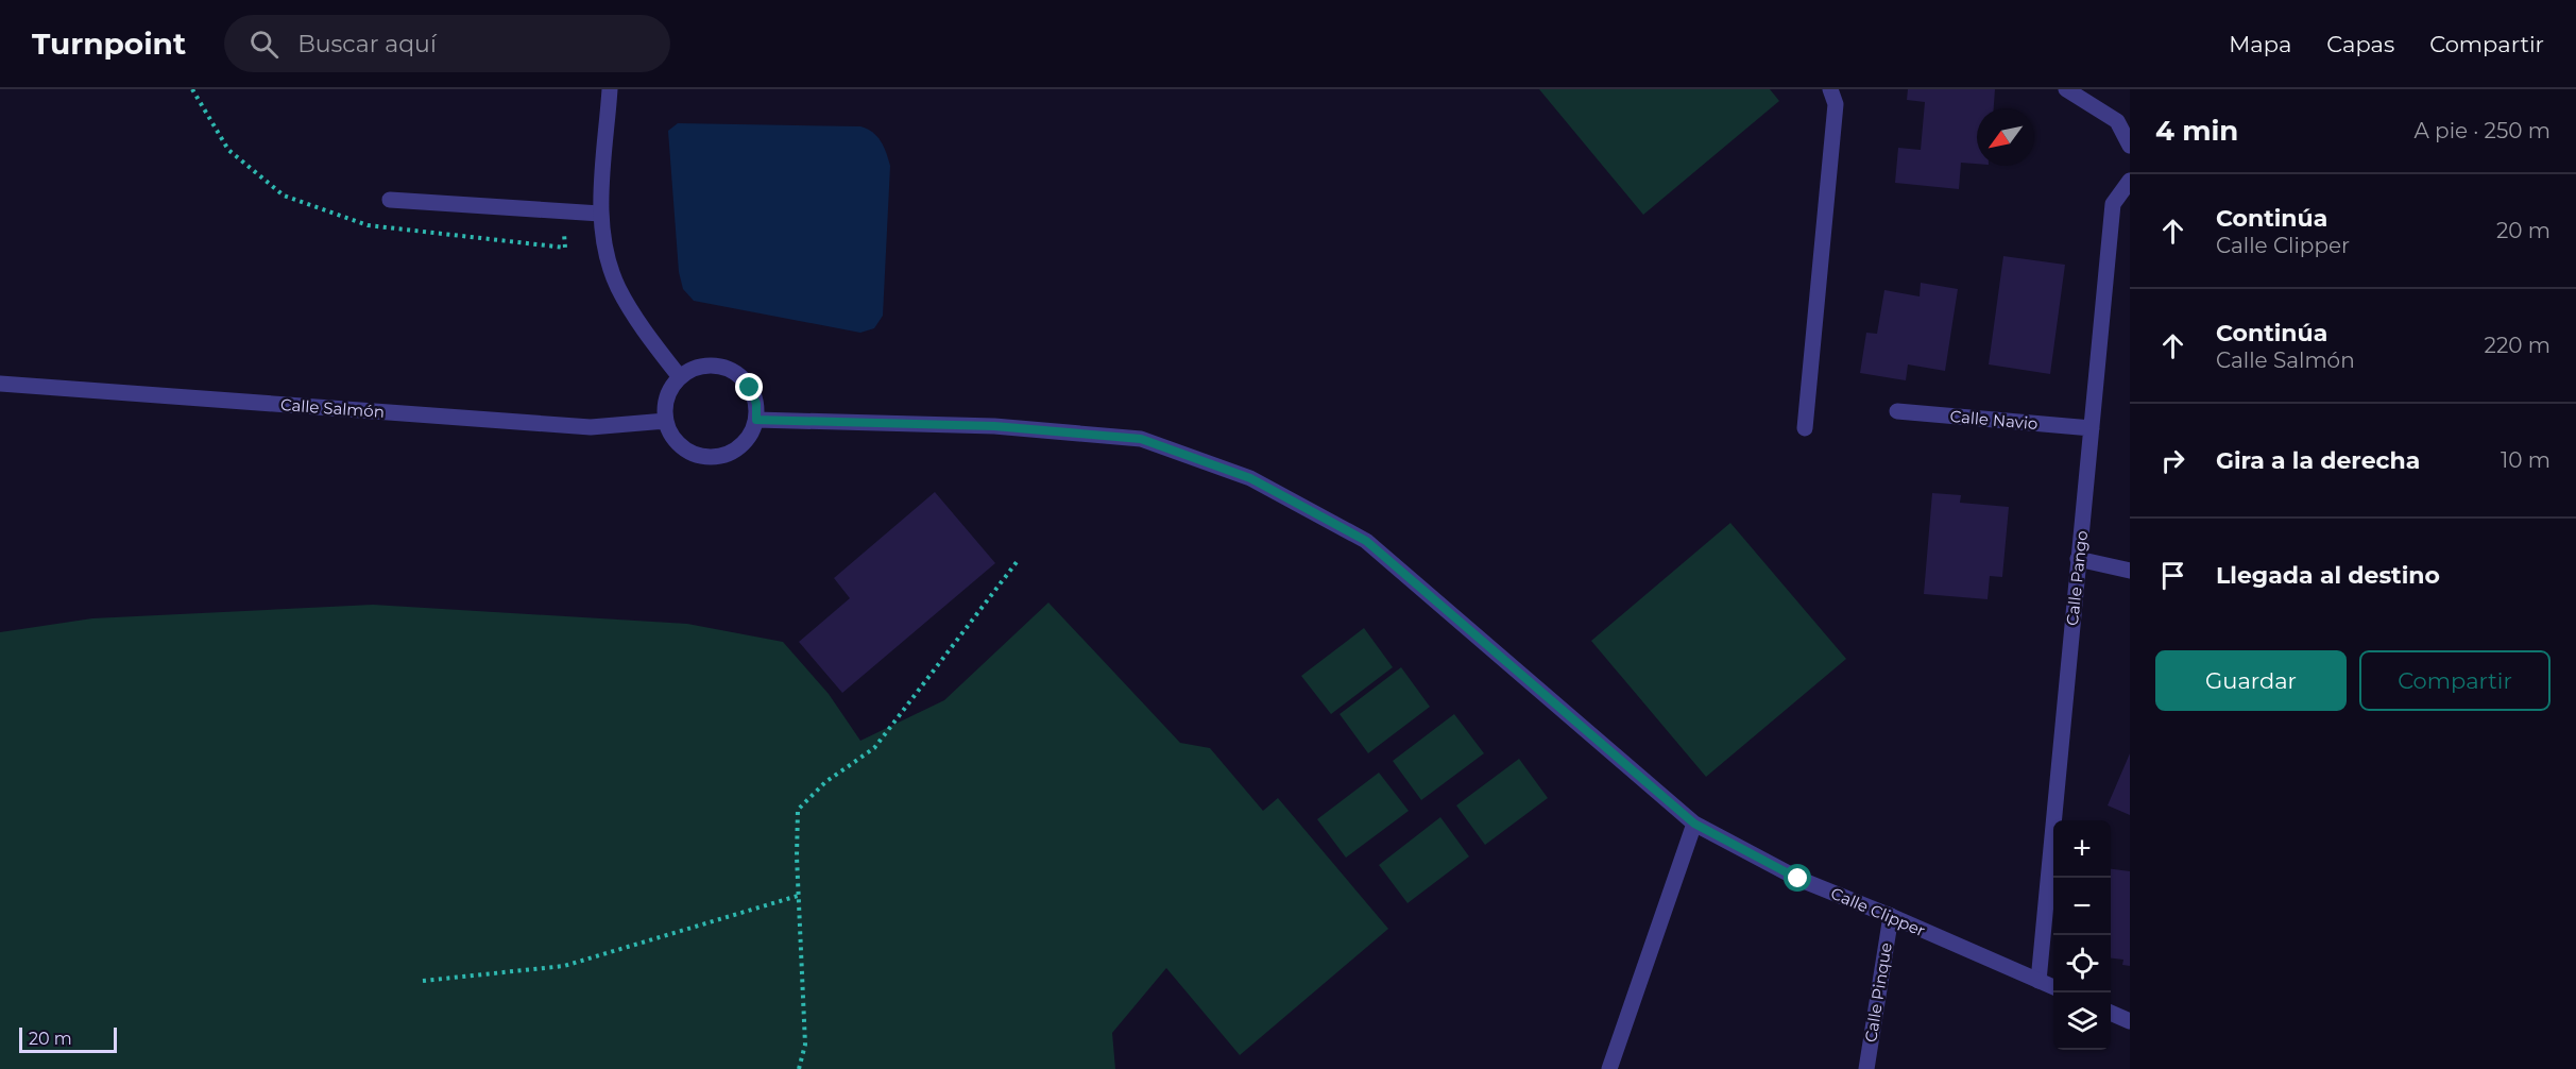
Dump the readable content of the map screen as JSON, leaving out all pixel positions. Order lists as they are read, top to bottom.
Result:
{
  "streets": {
    "street": [
      "Calle Salmón",
      "Calle Navio",
      "Calle Pango",
      "Calle Clipper",
      "Calle Pinque"
    ]
  },
  "crossings": [
    ["Calle Navio", "Calle Pango"],
    ["Calle Pango", "Calle Clipper"],
    ["Calle Clipper", "Calle Pinque"]
  ],
  "scale_bar": "20 m",
  "north": "bottom left",
  "page": {
    "header": "Turnpoint",
    "search": "Buscar aquí",
    "nav": ["Mapa", "Capas", "Compartir"],
    "heading": ["4 min", "A pie · 250 m"],
    "list": [
      ["Continúa", "Calle Clipper", "20 m"],
      ["Continúa", "Calle Salmón", "220 m"],
      ["Gira a la derecha", "10 m"],
      "Llegada al destino"
    ],
    "buttons": ["Guardar", "Compartir"],
    "map_buttons": ["+", "−"],
    "scale": "20 m"
  }
}
